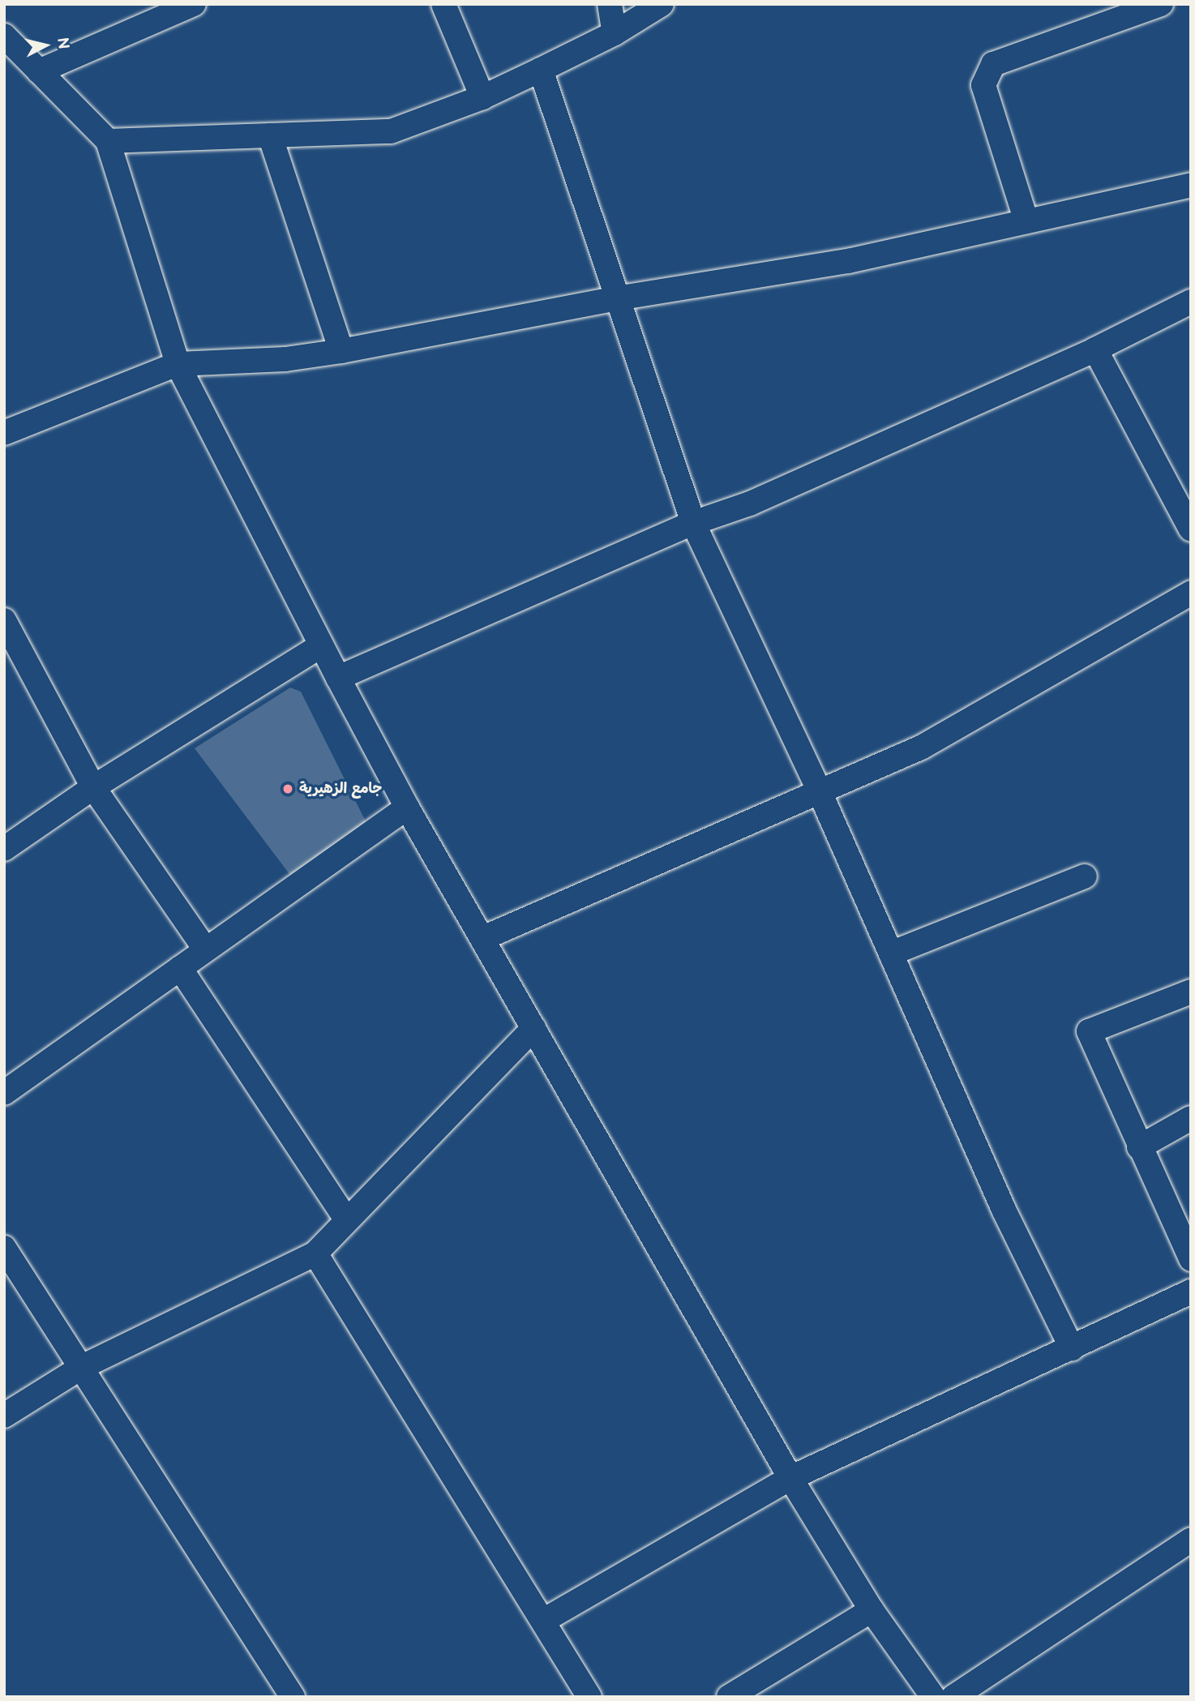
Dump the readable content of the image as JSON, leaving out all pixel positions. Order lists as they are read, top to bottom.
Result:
{
  "places": ["جامع الزهيرية"],
  "north": "right"
}
